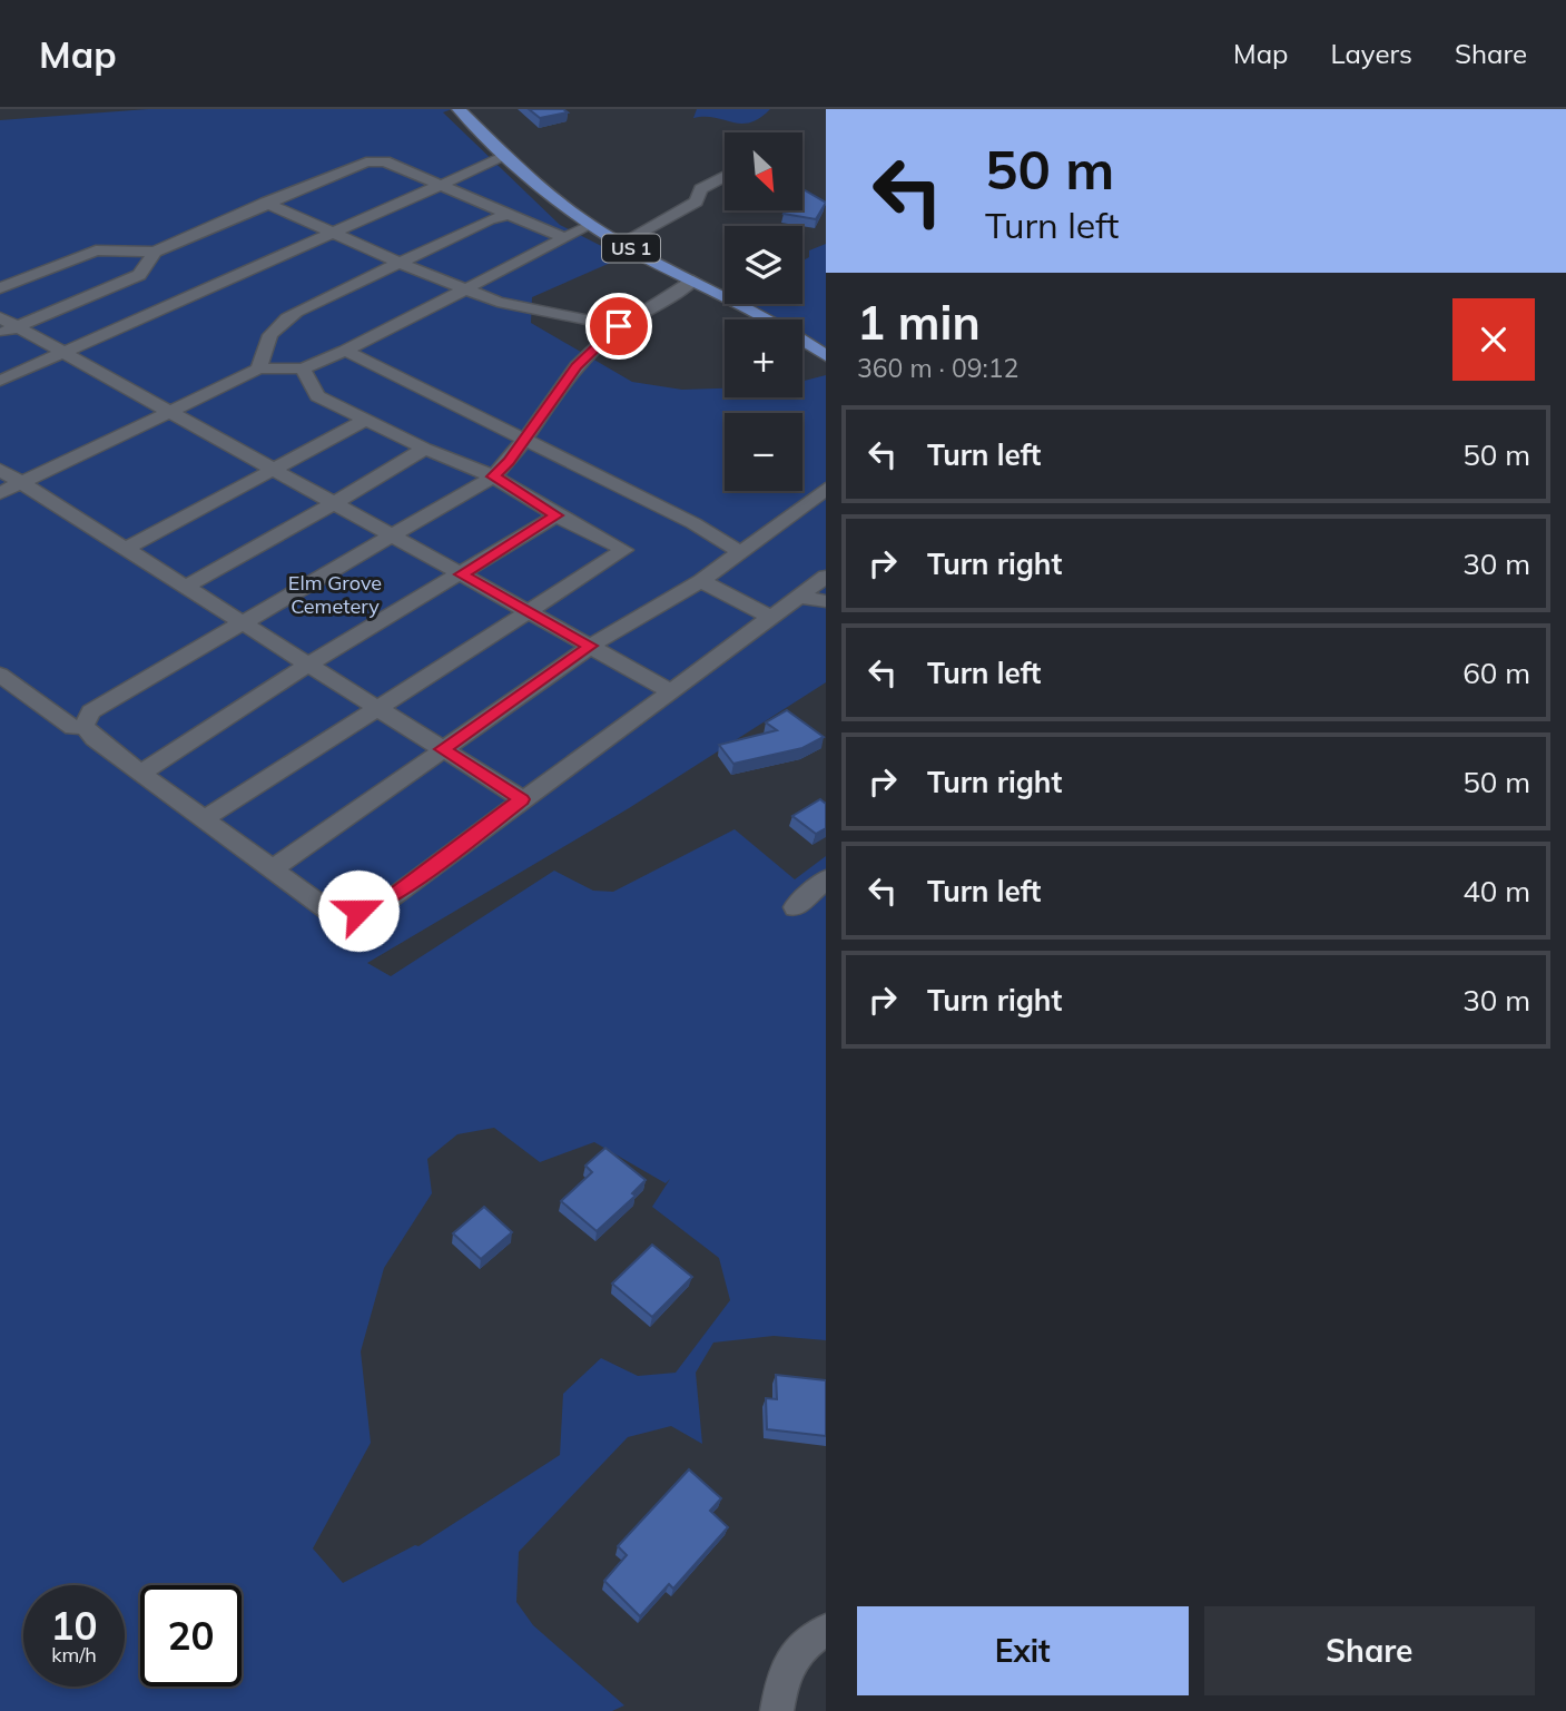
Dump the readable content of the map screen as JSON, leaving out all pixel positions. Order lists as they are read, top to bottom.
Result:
{
  "streets": {
    "main road": ["US 1"]
  },
  "parks": ["Elm Grove Cemetery"],
  "north": "bottom right",
  "page": {
    "header": "Map",
    "nav": ["Map", "Layers", "Share"],
    "turn": ["50 m", "Turn left"],
    "map_buttons": ["+", "−"],
    "heading": ["1 min", "360 m · 09:12"],
    "list": [
      {
        "name": "Turn left",
        "value": "50 m"
      },
      {
        "name": "Turn right",
        "value": "30 m"
      },
      {
        "name": "Turn left",
        "value": "60 m"
      },
      {
        "name": "Turn right",
        "value": "50 m"
      },
      {
        "name": "Turn left",
        "value": "40 m"
      },
      {
        "name": "Turn right",
        "value": "30 m"
      }
    ],
    "speed": "10 km/h",
    "limit": "20",
    "buttons": ["Exit", "Share"]
  }
}
